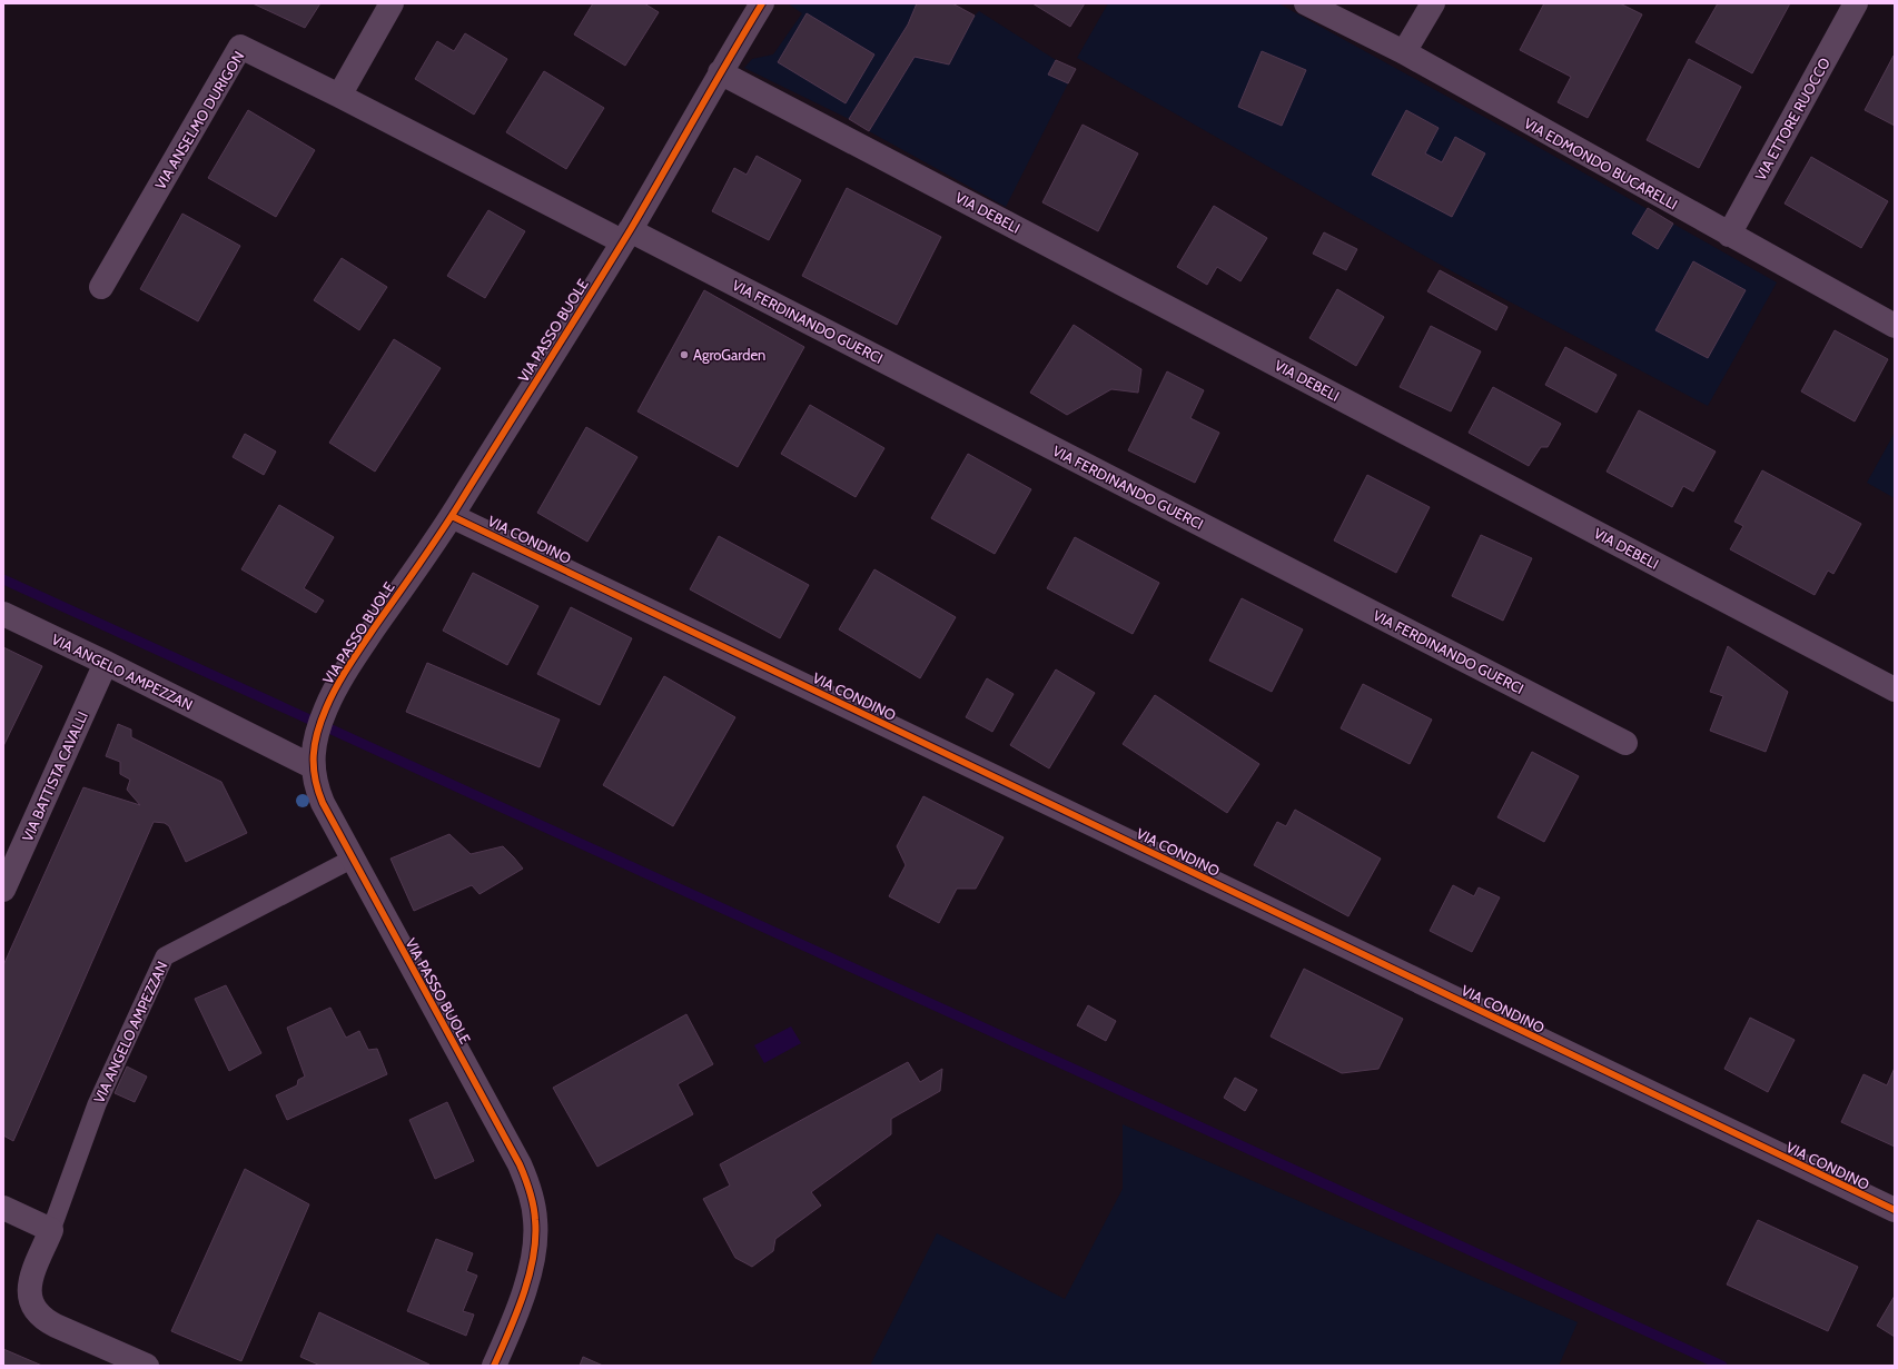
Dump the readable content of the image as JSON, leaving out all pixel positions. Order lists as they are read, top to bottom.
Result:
{
  "streets": {
    "street": [
      "VIA ETTORE RUOCCO",
      "VIA ANSELMO DURIGON",
      "VIA EDMONDO BUCARELLI",
      "VIA DEBELI",
      "VIA FERDINANDO GUERCI",
      "VIA PASSO BUOLE",
      "VIA CONDINO",
      "VIA ANGELO AMPEZZAN",
      "VIA BATTISTA CAVALLI"
    ]
  },
  "crossings": [
    ["VIA ETTORE RUOCCO", "VIA EDMONDO BUCARELLI"],
    ["VIA ANSELMO DURIGON", "VIA FERDINANDO GUERCI"],
    ["VIA ANSELMO DURIGON", "VIA PASSO BUOLE"],
    ["VIA DEBELI", "VIA PASSO BUOLE"],
    ["VIA FERDINANDO GUERCI", "VIA PASSO BUOLE"],
    ["VIA PASSO BUOLE", "VIA CONDINO"],
    ["VIA PASSO BUOLE", "VIA ANGELO AMPEZZAN"],
    ["VIA ANGELO AMPEZZAN", "VIA BATTISTA CAVALLI"]
  ],
  "places": ["AgroGarden"]
}
